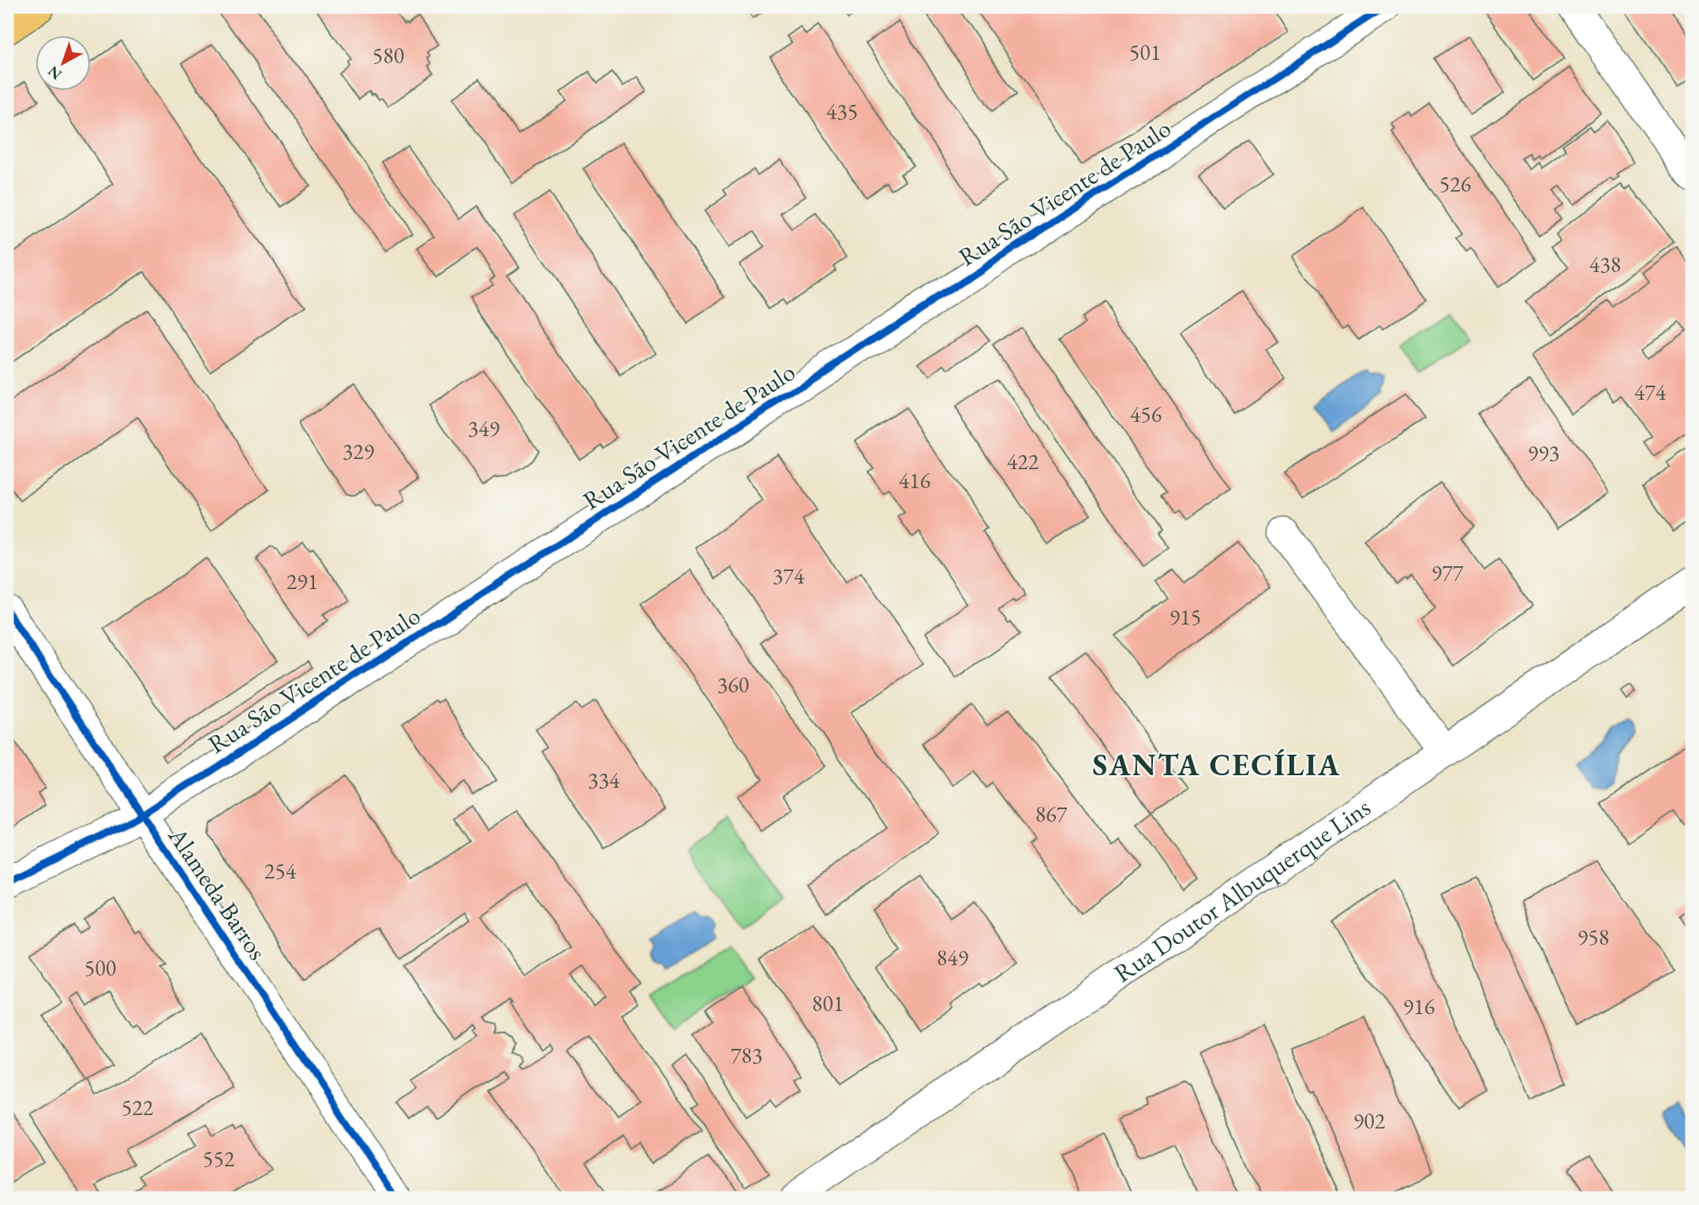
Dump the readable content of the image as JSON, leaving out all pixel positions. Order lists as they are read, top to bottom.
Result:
{
  "streets": {
    "street": ["Rua São Vicente de Paulo", "Rua Doutor Albuquerque Lins", "Alameda Barros"]
  },
  "crossings": [
    ["Rua São Vicente de Paulo", "Alameda Barros"]
  ],
  "districts": ["SANTA CECÍLIA"],
  "house_numbers": [
    "501",
    "580",
    "435",
    "526",
    "438",
    "474",
    "456",
    "349",
    "329",
    "993",
    "422",
    "416",
    "977",
    "374",
    "291",
    "915",
    "360",
    "334",
    "867",
    "254",
    "958",
    "849",
    "500",
    "801",
    "916",
    "783",
    "522",
    "902",
    "552"
  ],
  "north": "bottom left"
}
